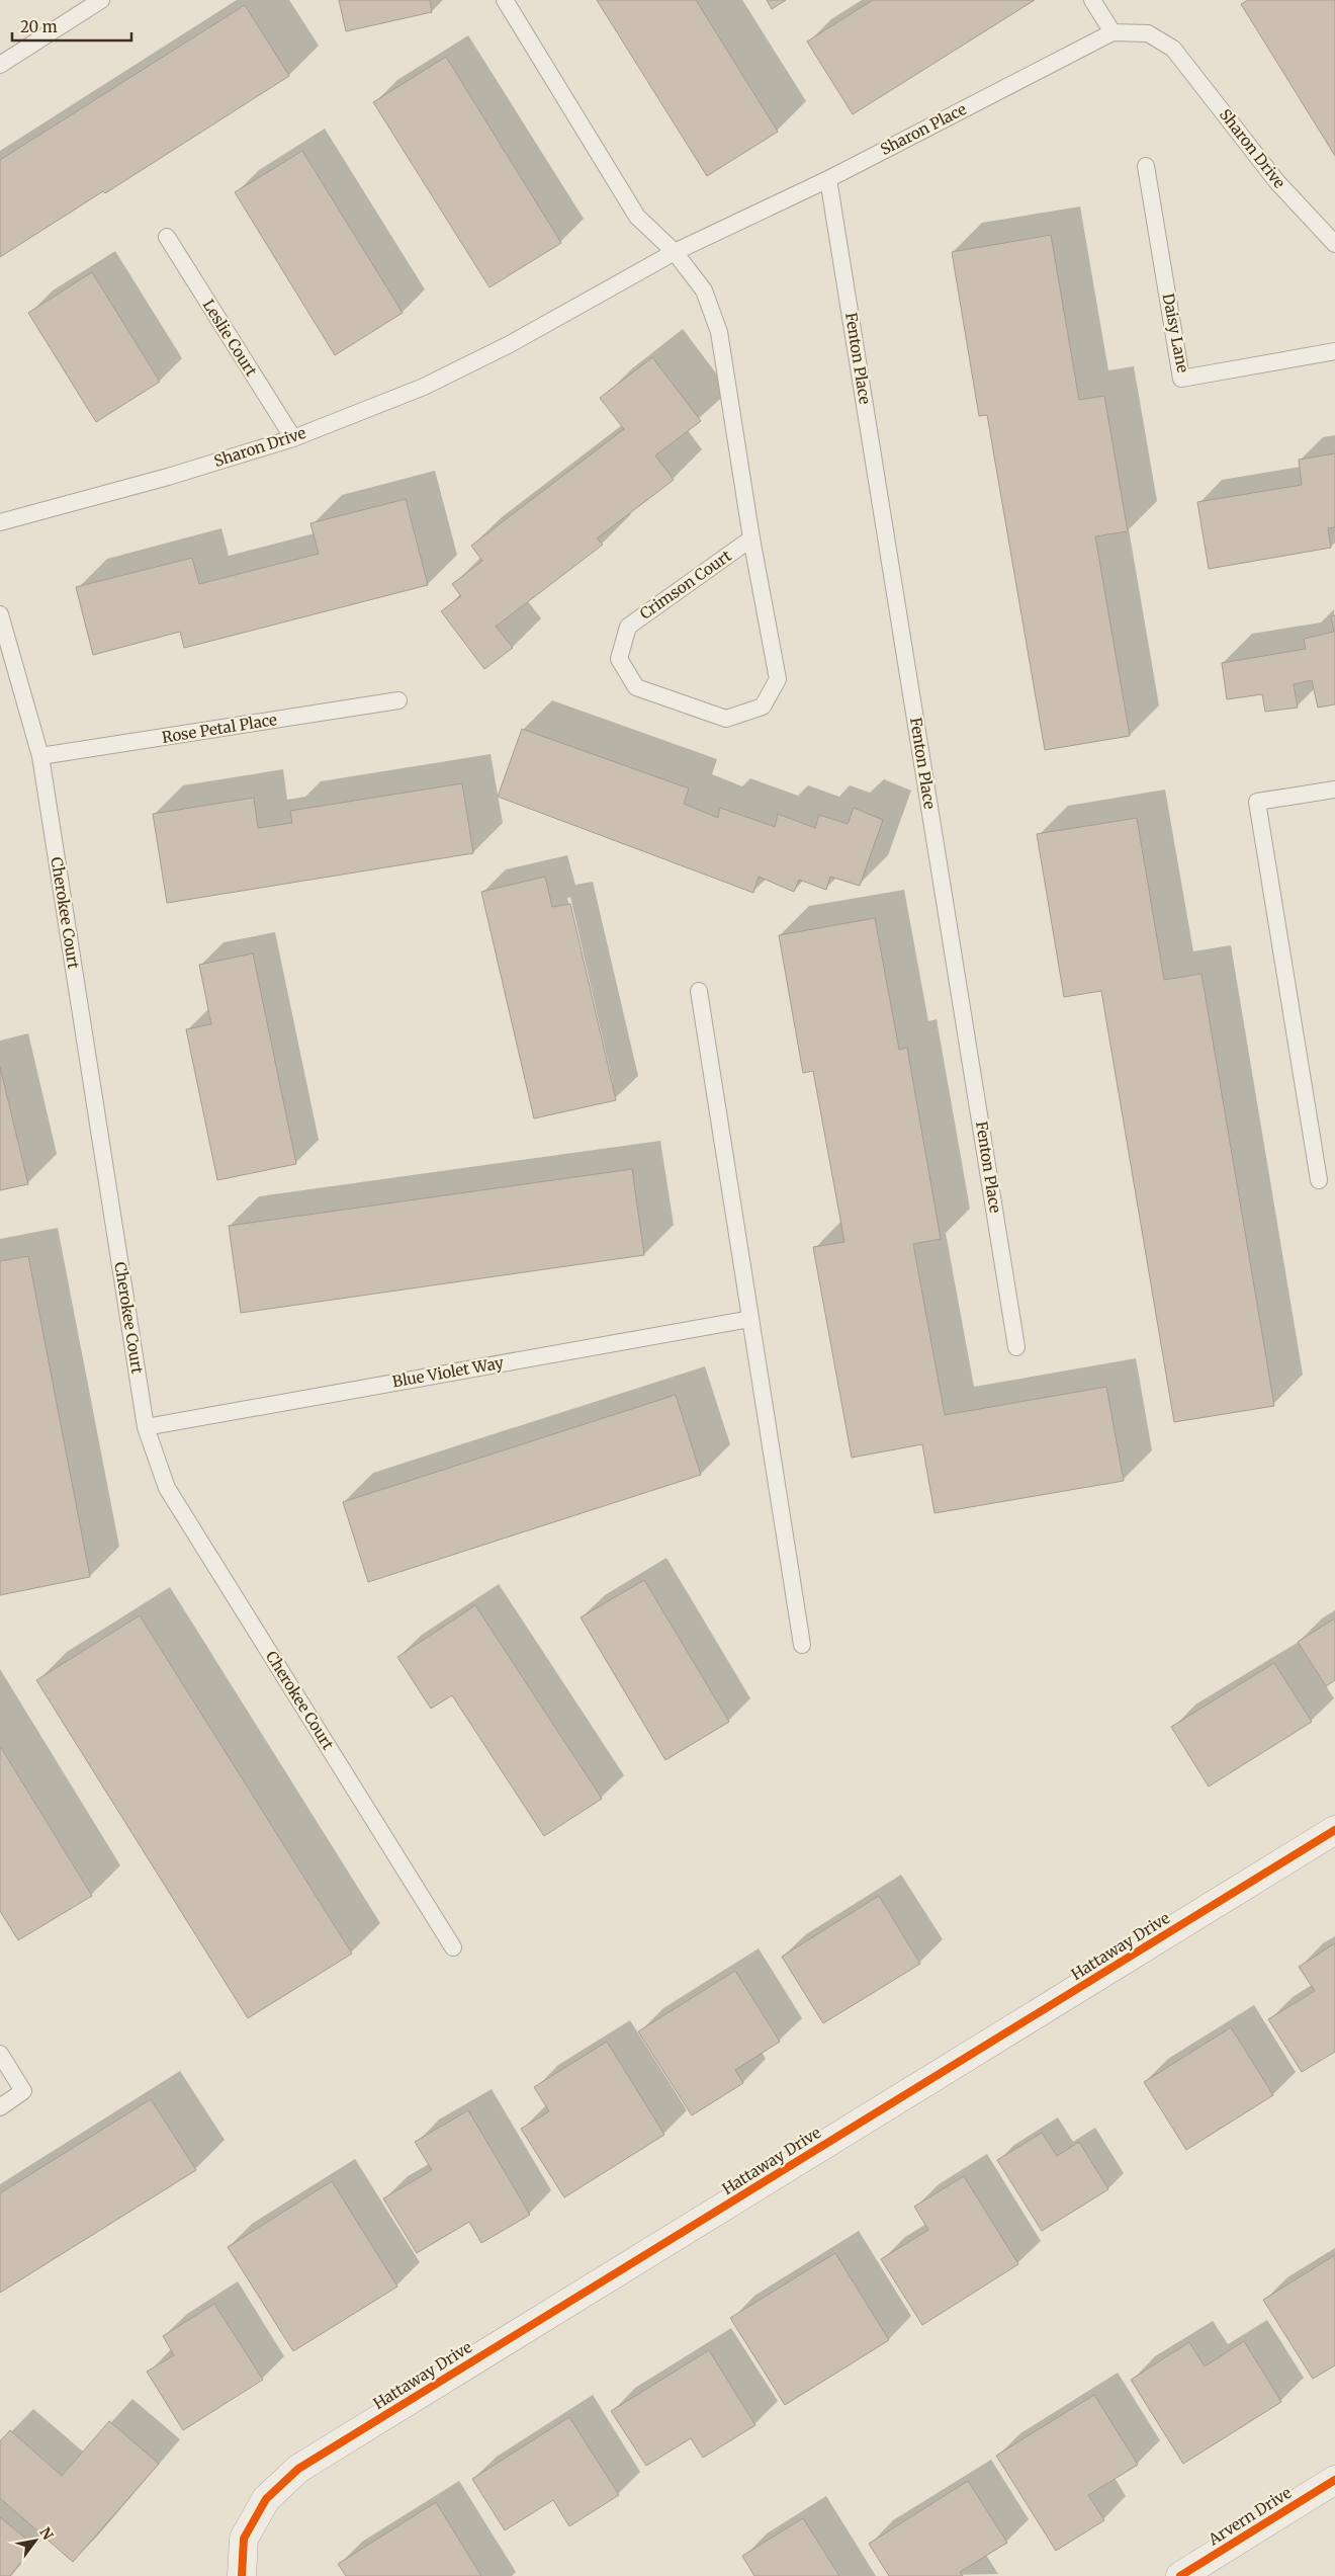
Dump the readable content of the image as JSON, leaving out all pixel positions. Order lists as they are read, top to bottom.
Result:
{
  "streets": {
    "street": ["Hattaway Drive", "Arvern Drive"],
    "lane": [
      "Sharon Place",
      "Sharon Drive",
      "Daisy Lane",
      "Leslie Court",
      "Fenton Place",
      "Crimson Court",
      "Rose Petal Place",
      "Cherokee Court",
      "Blue Violet Way"
    ]
  },
  "crossings": [
    ["Sharon Place", "Sharon Drive"],
    ["Sharon Place", "Fenton Place"],
    ["Sharon Place", "Crimson Court"],
    ["Sharon Drive", "Leslie Court"],
    ["Rose Petal Place", "Cherokee Court"],
    ["Cherokee Court", "Blue Violet Way"]
  ],
  "scale_bar": "20 m",
  "north": "top right"
}
